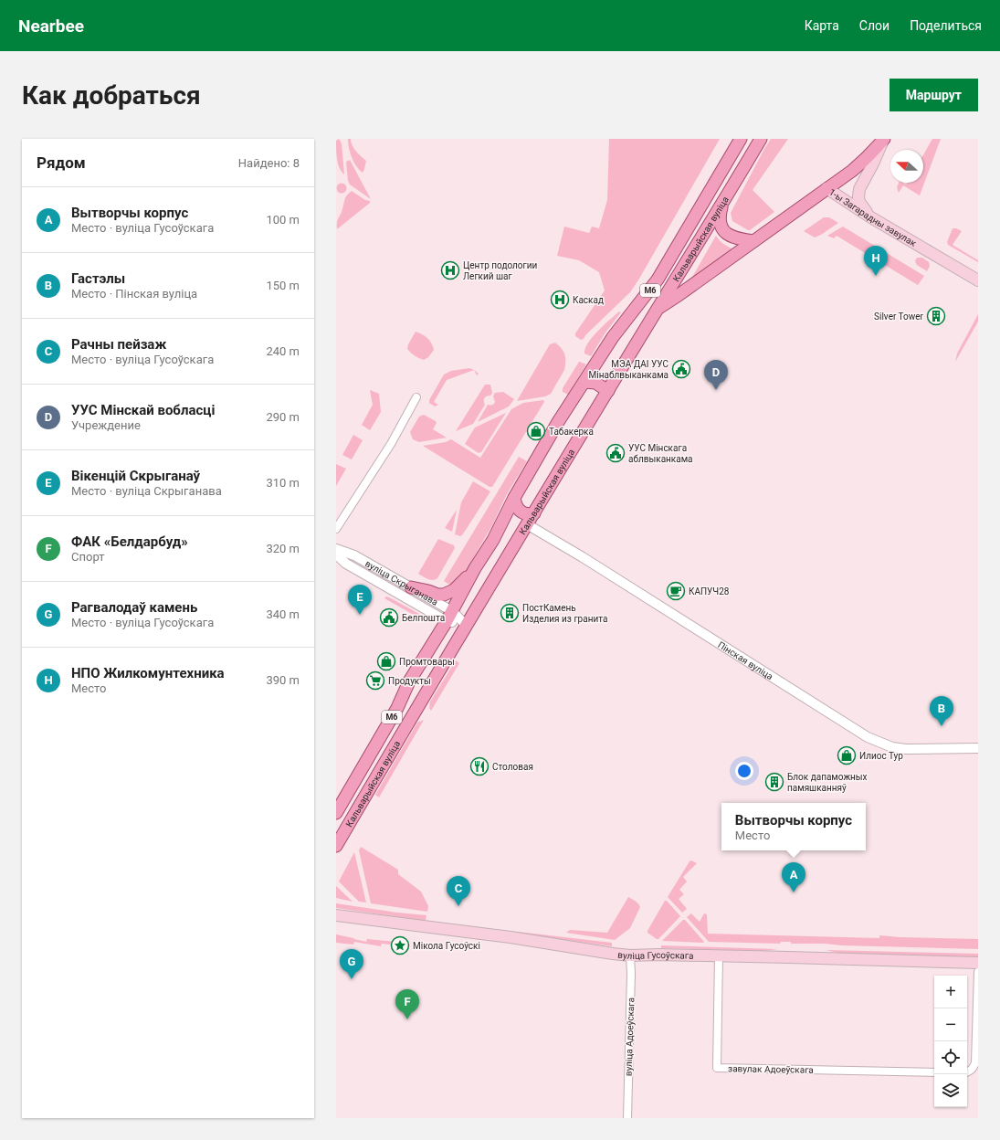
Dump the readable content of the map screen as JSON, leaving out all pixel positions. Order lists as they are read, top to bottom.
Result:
{
  "streets": {
    "main road": [
      "1-ы Загарадны завулак",
      "Кальварыйская вуліца",
      "М6",
      "вуліца Гусоўскага"
    ],
    "street": [
      "вуліца Скрыганава",
      "Пінская вуліца",
      "вуліца Адоеўскага",
      "завулак Адоеўскага"
    ]
  },
  "crossings": [
    ["1-ы Загарадны завулак", "Кальварыйская вуліца"],
    ["Кальварыйская вуліца", "вуліца Скрыганава"],
    ["Кальварыйская вуліца", "Пінская вуліца"],
    ["вуліца Гусоўскага", "вуліца Адоеўскага"],
    ["вуліца Гусоўскага", "завулак Адоеўскага"]
  ],
  "places": {
    "hospital": ["Центр подологии Легкий шаг", "Каскад"],
    "building": ["Silver Tower", "ПостКамень Изделия из гранита", "Блок дапаможных памяшканняў"],
    "public building": ["МЭА ДАI УУС Мінаблвыканкама", "УУС Мінскага аблвыканкама", "Белпошта"],
    "shop": ["Табакерка", "Промтовары", "Илиос Тур"],
    "cafe": ["КАПУЧ28"],
    "supermarket": ["Продукты"],
    "restaurant": ["Столовая"],
    "place": ["Мікола Гусоўскі"]
  },
  "north": "left",
  "page": {
    "header": "Nearbee",
    "nav": ["Карта", "Слои", "Поделиться"],
    "buttons": "Маршрут",
    "title": "Как добраться",
    "heading": ["Рядом", "Найдено: 8"],
    "list": [
      {
        "mark": "A",
        "name": "Вытворчы корпус",
        "note": "Место · вуліца Гусоўскага",
        "value": "100 m"
      },
      {
        "mark": "B",
        "name": "Гастэлы",
        "note": "Место · Пінская вуліца",
        "value": "150 m"
      },
      {
        "mark": "C",
        "name": "Рачны пейзаж",
        "note": "Место · вуліца Гусоўскага",
        "value": "240 m"
      },
      {
        "mark": "D",
        "name": "УУС Мінскай вобласці",
        "note": "Учреждение",
        "value": "290 m"
      },
      {
        "mark": "E",
        "name": "Вікенцій Скрыганаў",
        "note": "Место · вуліца Скрыганава",
        "value": "310 m"
      },
      {
        "mark": "F",
        "name": "ФАК «Белдарбуд»",
        "note": "Спорт",
        "value": "320 m"
      },
      {
        "mark": "G",
        "name": "Рагвалодаў камень",
        "note": "Место · вуліца Гусоўскага",
        "value": "340 m"
      },
      {
        "mark": "H",
        "name": "НПО Жилкомунтехника",
        "note": "Место",
        "value": "390 m"
      }
    ],
    "pins": [
      "H",
      "D",
      "E",
      "B",
      "A",
      "C",
      "G",
      "F"
    ],
    "popup": ["Вытворчы корпус", "Место"],
    "map_buttons": ["+", "−"]
  }
}
